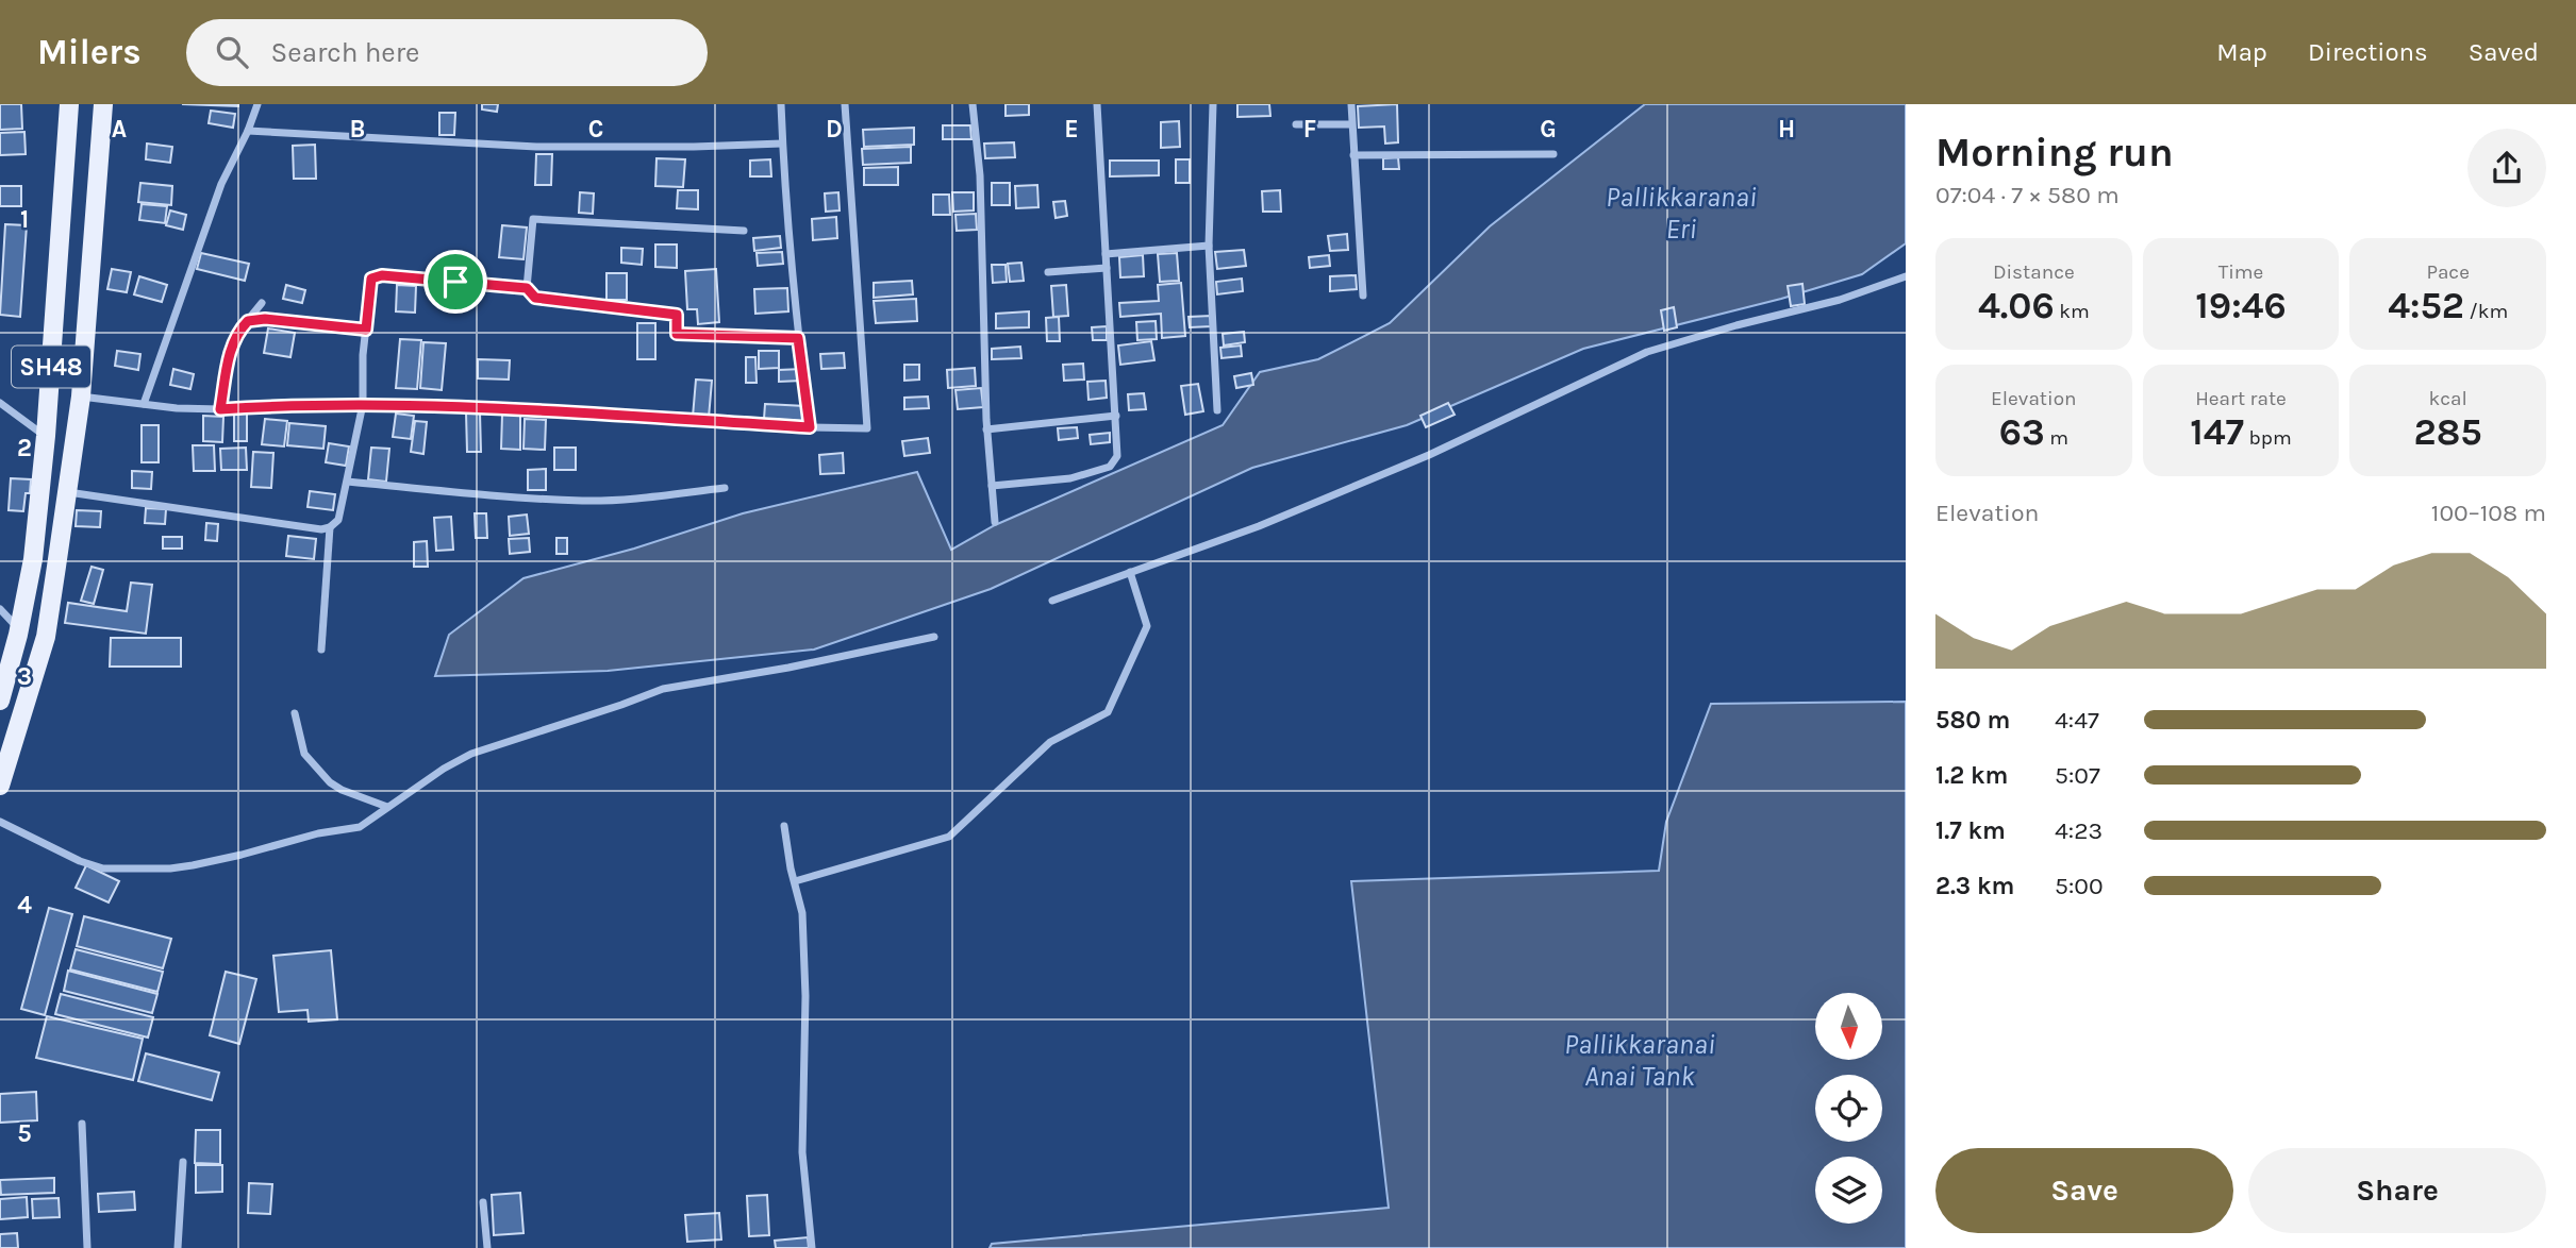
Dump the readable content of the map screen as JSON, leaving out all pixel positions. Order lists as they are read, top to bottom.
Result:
{
  "streets": {
    "main road": ["SH48"]
  },
  "water": ["Pallikkaranai Eri", "Pallikkaranai Anai Tank"],
  "north": "bottom",
  "page": {
    "header": "Milers",
    "search": "Search here",
    "nav": ["Map", "Directions", "Saved"],
    "heading": ["Morning run", "07:04 · 7 × 580 m"],
    "stats": [
      ["Distance", "4.06 km"],
      ["Time", "19:46"],
      ["Pace", "4:52 /km"],
      ["Elevation", "63 m"],
      ["Heart rate", "147 bpm"],
      ["kcal", "285"]
    ],
    "chart": ["Elevation", "100–108 m"],
    "list": [
      {
        "name": "580 m",
        "note": "4:47"
      },
      {
        "name": "1.2 km",
        "note": "5:07"
      },
      {
        "name": "1.7 km",
        "note": "4:23"
      },
      {
        "name": "2.3 km",
        "note": "5:00"
      }
    ],
    "buttons": ["Save", "Share"]
  },
  "grid": {
    "columns": [
      "A",
      "B",
      "C",
      "D",
      "E",
      "F",
      "G",
      "H"
    ],
    "rows": [
      "1",
      "2",
      "3",
      "4",
      "5"
    ]
  }
}
